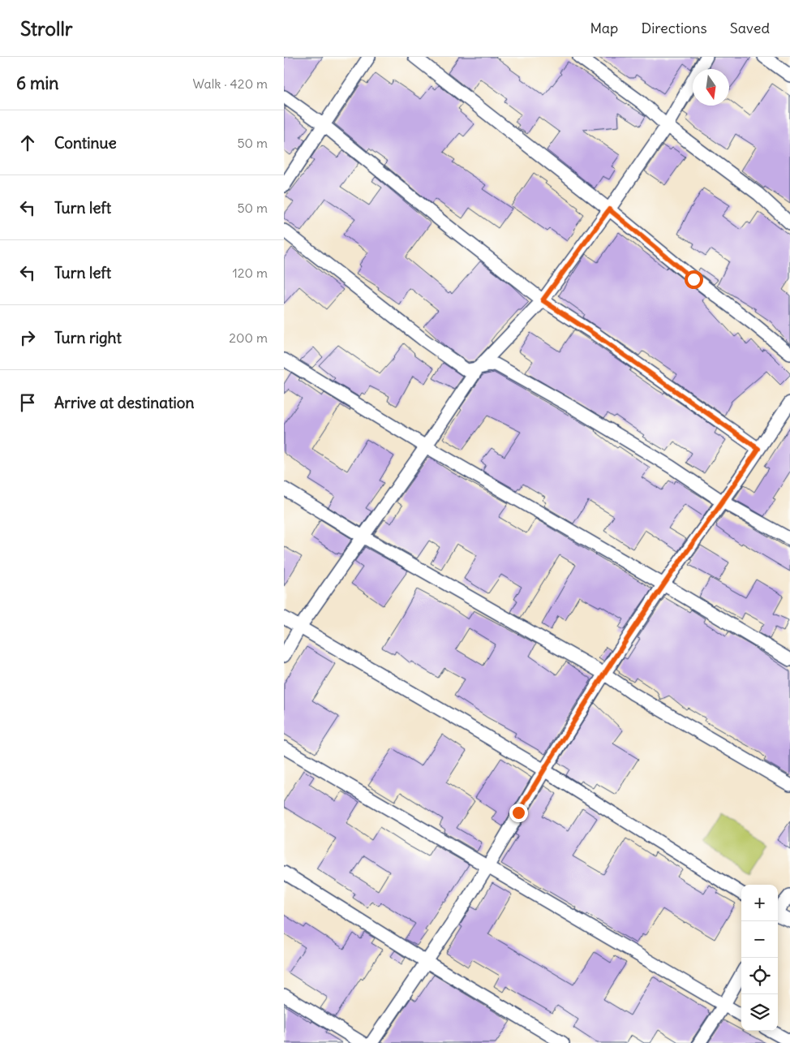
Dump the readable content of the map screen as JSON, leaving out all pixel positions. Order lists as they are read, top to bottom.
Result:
{
  "north": "bottom",
  "page": {
    "header": "Strollr",
    "nav": ["Map", "Directions", "Saved"],
    "heading": ["6 min", "Walk · 420 m"],
    "list": [
      ["Continue", "50 m"],
      ["Turn left", "50 m"],
      ["Turn left", "120 m"],
      ["Turn right", "200 m"],
      "Arrive at destination"
    ],
    "map_buttons": ["+", "−"]
  }
}
